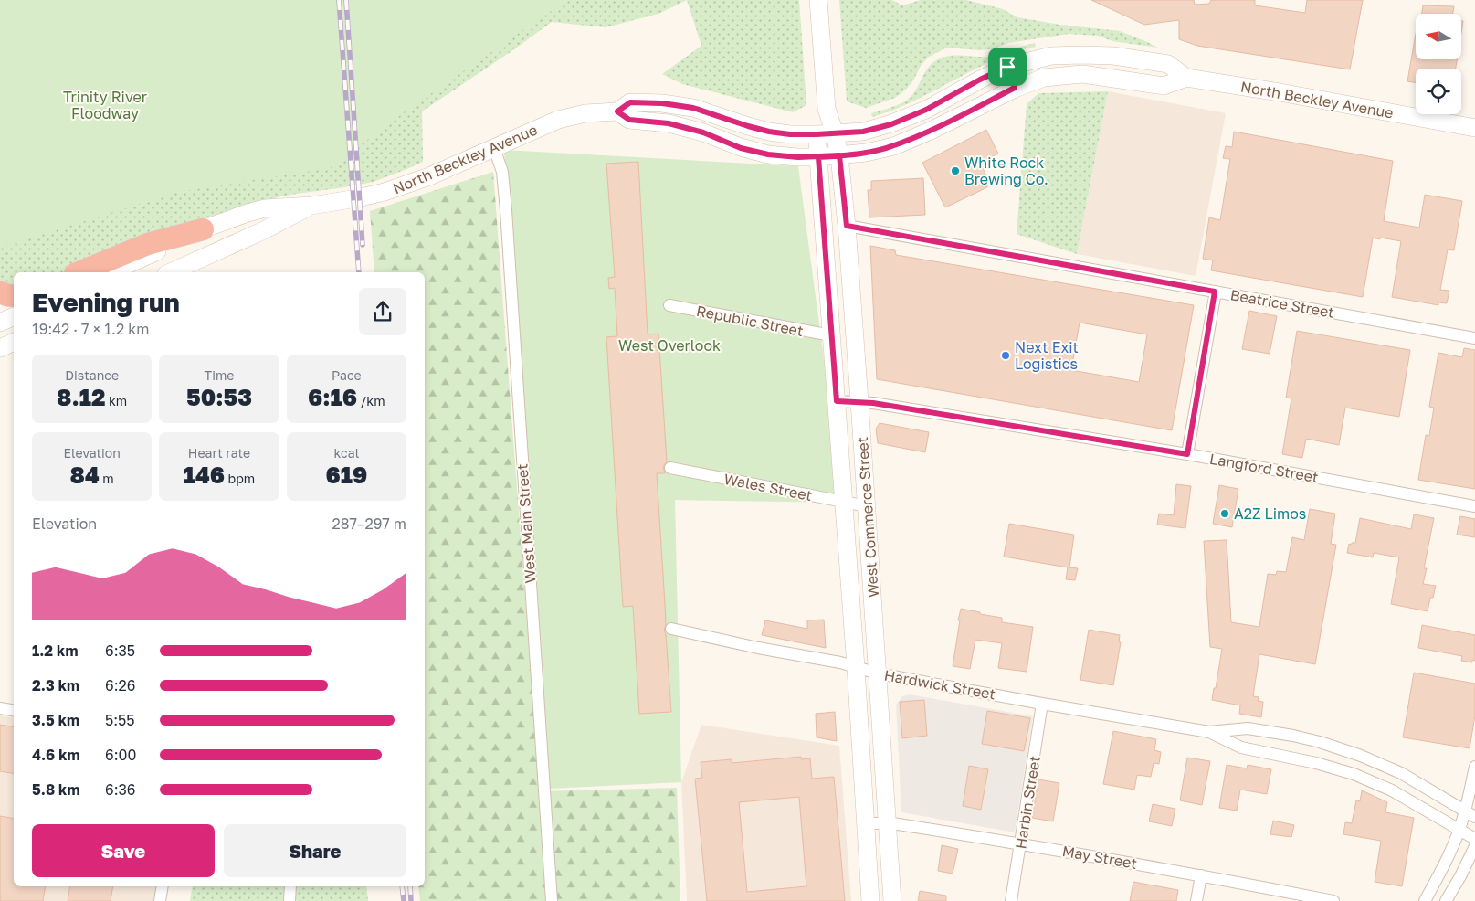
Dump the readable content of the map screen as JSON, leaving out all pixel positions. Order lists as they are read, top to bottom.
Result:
{
  "streets": {
    "main road": ["North Beckley Avenue", "West Commerce Street"],
    "street": [
      "Beatrice Street",
      "Republic Street",
      "Langford Street",
      "Wales Street",
      "West Main Street",
      "Hardwick Street",
      "Harbin Street",
      "May Street"
    ]
  },
  "crossings": [
    ["North Beckley Avenue", "West Commerce Street"],
    ["North Beckley Avenue", "West Main Street"],
    ["Beatrice Street", "West Commerce Street"],
    ["Republic Street", "West Commerce Street"],
    ["Langford Street", "West Commerce Street"],
    ["Wales Street", "West Commerce Street"],
    ["West Commerce Street", "Hardwick Street"],
    ["West Commerce Street", "May Street"],
    ["Hardwick Street", "Harbin Street"],
    ["Harbin Street", "May Street"]
  ],
  "parks": ["Trinity River Floodway", "West Overlook"],
  "places": ["White Rock Brewing Co.", "Next Exit Logistics", "A2Z Limos"],
  "north": "left",
  "page": {
    "heading": ["Evening run", "19:42 · 7 × 1.2 km"],
    "stats": [
      ["Distance", "8.12 km"],
      ["Time", "50:53"],
      ["Pace", "6:16 /km"],
      ["Elevation", "84 m"],
      ["Heart rate", "146 bpm"],
      ["kcal", "619"]
    ],
    "chart": ["Elevation", "287–297 m"],
    "list": [
      {
        "name": "1.2 km",
        "note": "6:35"
      },
      {
        "name": "2.3 km",
        "note": "6:26"
      },
      {
        "name": "3.5 km",
        "note": "5:55"
      },
      {
        "name": "4.6 km",
        "note": "6:00"
      },
      {
        "name": "5.8 km",
        "note": "6:36"
      }
    ],
    "buttons": ["Save", "Share"]
  }
}
